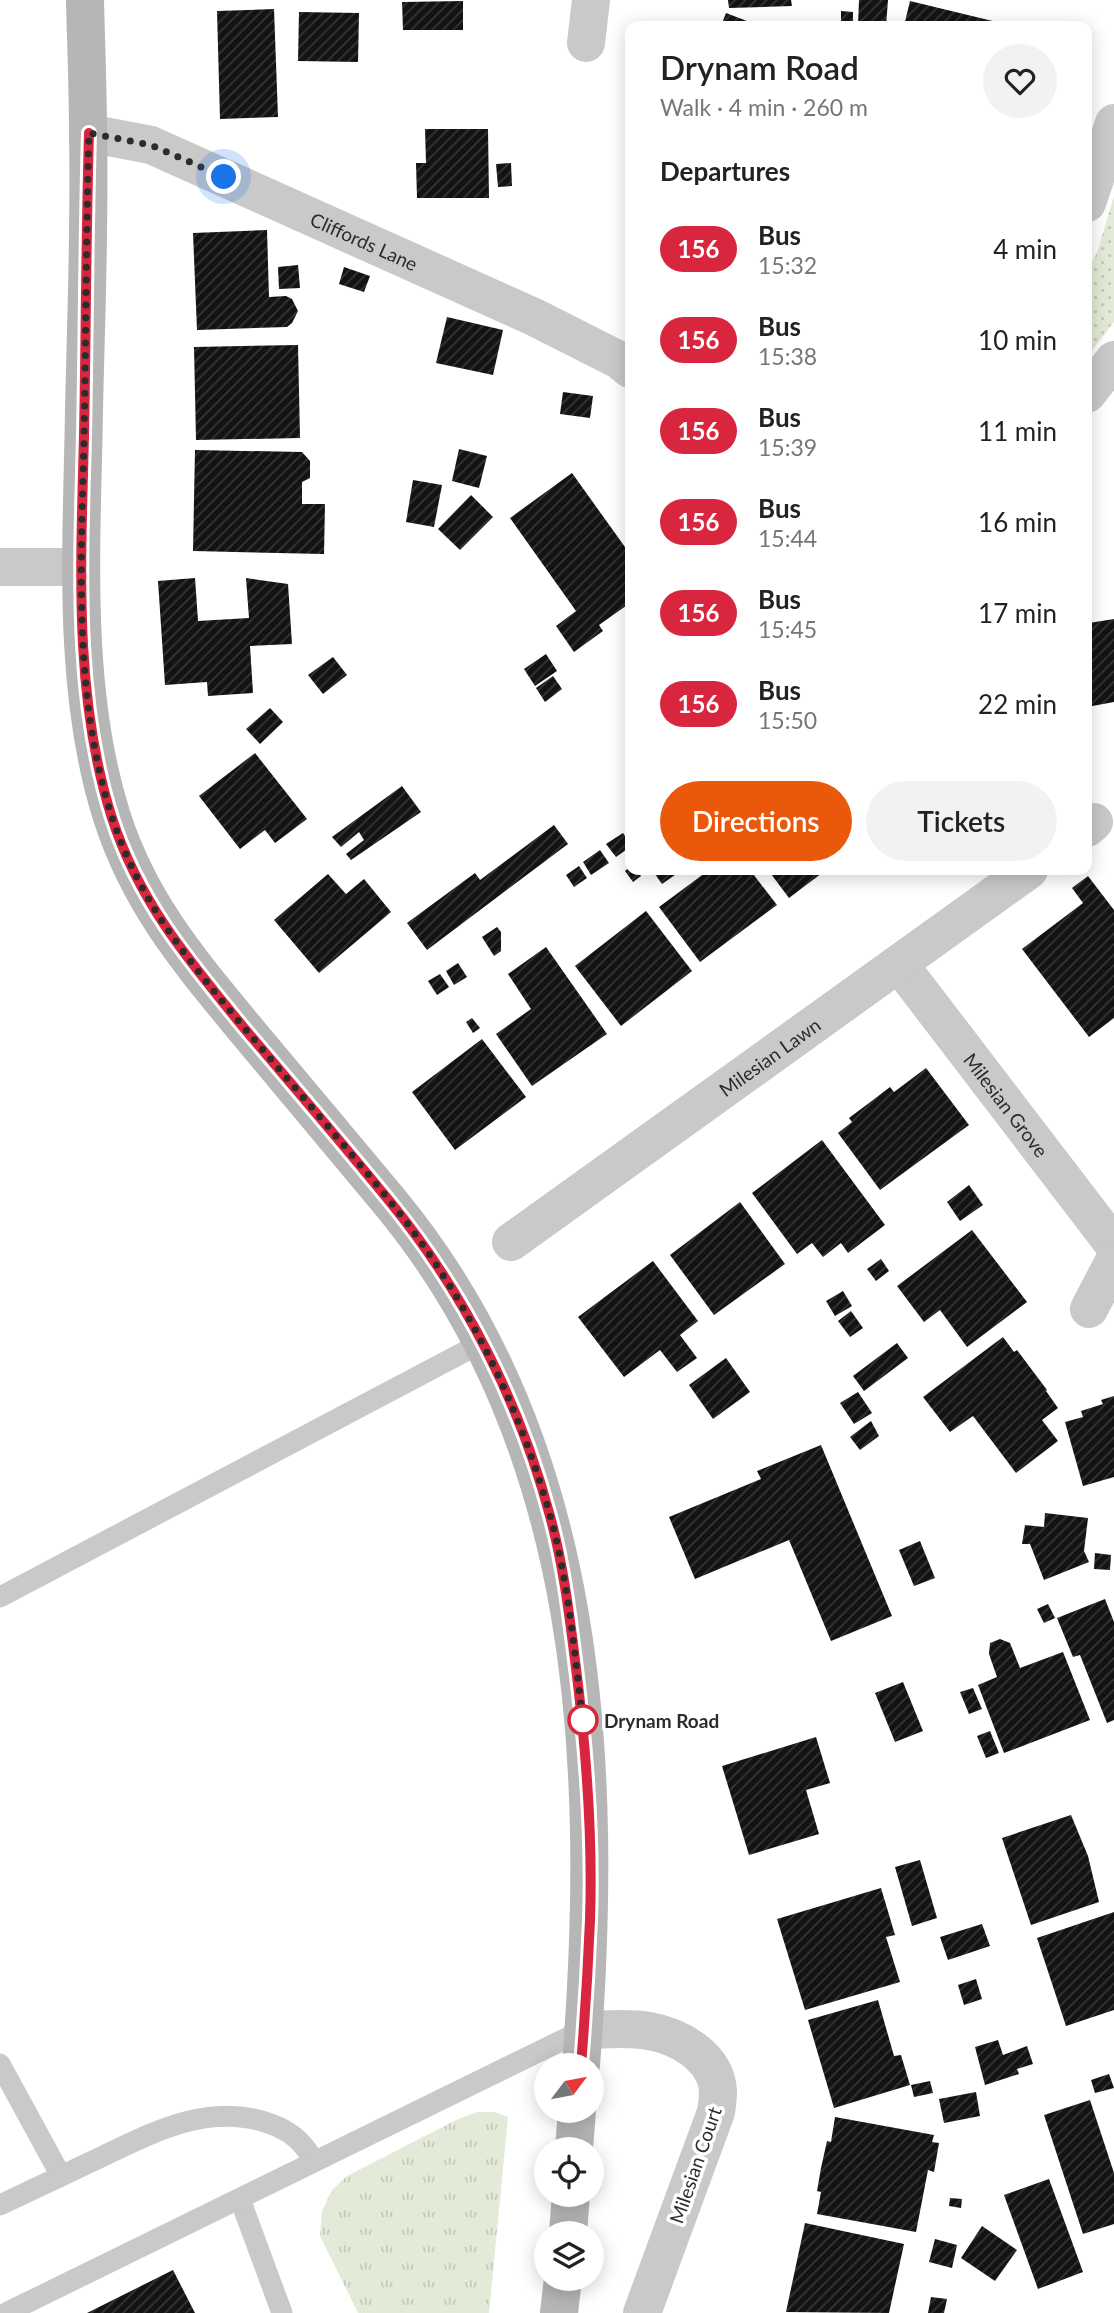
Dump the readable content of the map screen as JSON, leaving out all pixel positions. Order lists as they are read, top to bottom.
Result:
{
  "streets": {
    "street": [
      "Cliffords Lane",
      "Milesian Lawn",
      "Milesian Grove",
      "Milesian Court"
    ]
  },
  "crossings": [
    ["Milesian Lawn", "Milesian Grove"]
  ],
  "places": ["Drynam Road"],
  "lines": ["bus line 156"],
  "north": "top right",
  "page": {
    "heading": [
      ["Drynam Road", "Walk · 4 min · 260 m"],
      "Departures"
    ],
    "list": [
      {
        "mark": "156",
        "name": "Bus",
        "note": "15:32",
        "value": "4 min"
      },
      {
        "mark": "156",
        "name": "Bus",
        "note": "15:38",
        "value": "10 min"
      },
      {
        "mark": "156",
        "name": "Bus",
        "note": "15:39",
        "value": "11 min"
      },
      {
        "mark": "156",
        "name": "Bus",
        "note": "15:44",
        "value": "16 min"
      },
      {
        "mark": "156",
        "name": "Bus",
        "note": "15:45",
        "value": "17 min"
      },
      {
        "mark": "156",
        "name": "Bus",
        "note": "15:50",
        "value": "22 min"
      }
    ],
    "buttons": ["Directions", "Tickets"]
  }
}
